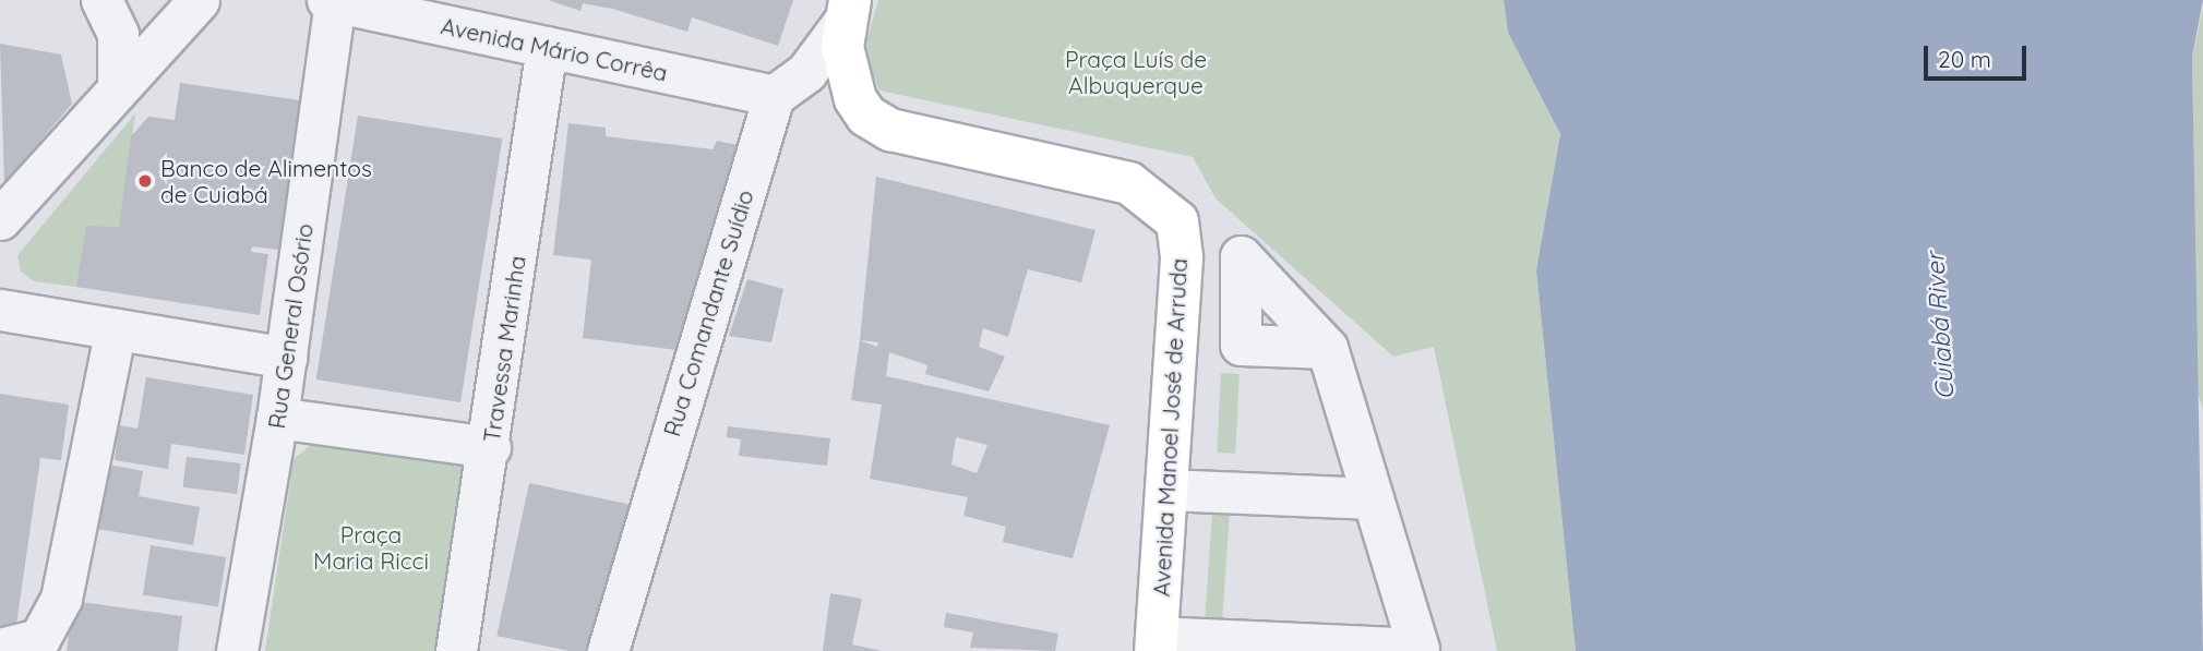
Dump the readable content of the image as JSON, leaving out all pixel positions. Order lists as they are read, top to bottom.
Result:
{
  "streets": {
    "main road": ["Avenida Manoel José de Arruda"],
    "street": [
      "Avenida Mário Corrêa",
      "Rua Comandante Suídio",
      "Rua General Osório",
      "Travessa Marinha"
    ]
  },
  "crossings": [
    ["Avenida Mário Corrêa", "Rua Comandante Suídio"],
    ["Avenida Mário Corrêa", "Rua General Osório"],
    ["Avenida Mário Corrêa", "Travessa Marinha"]
  ],
  "water": ["Cuiabá River"],
  "parks": ["Praça Luís de Albuquerque", "Praça Maria Ricci"],
  "places": ["Banco de Alimentos de Cuiabá"],
  "scale_bar": "20 m"
}
